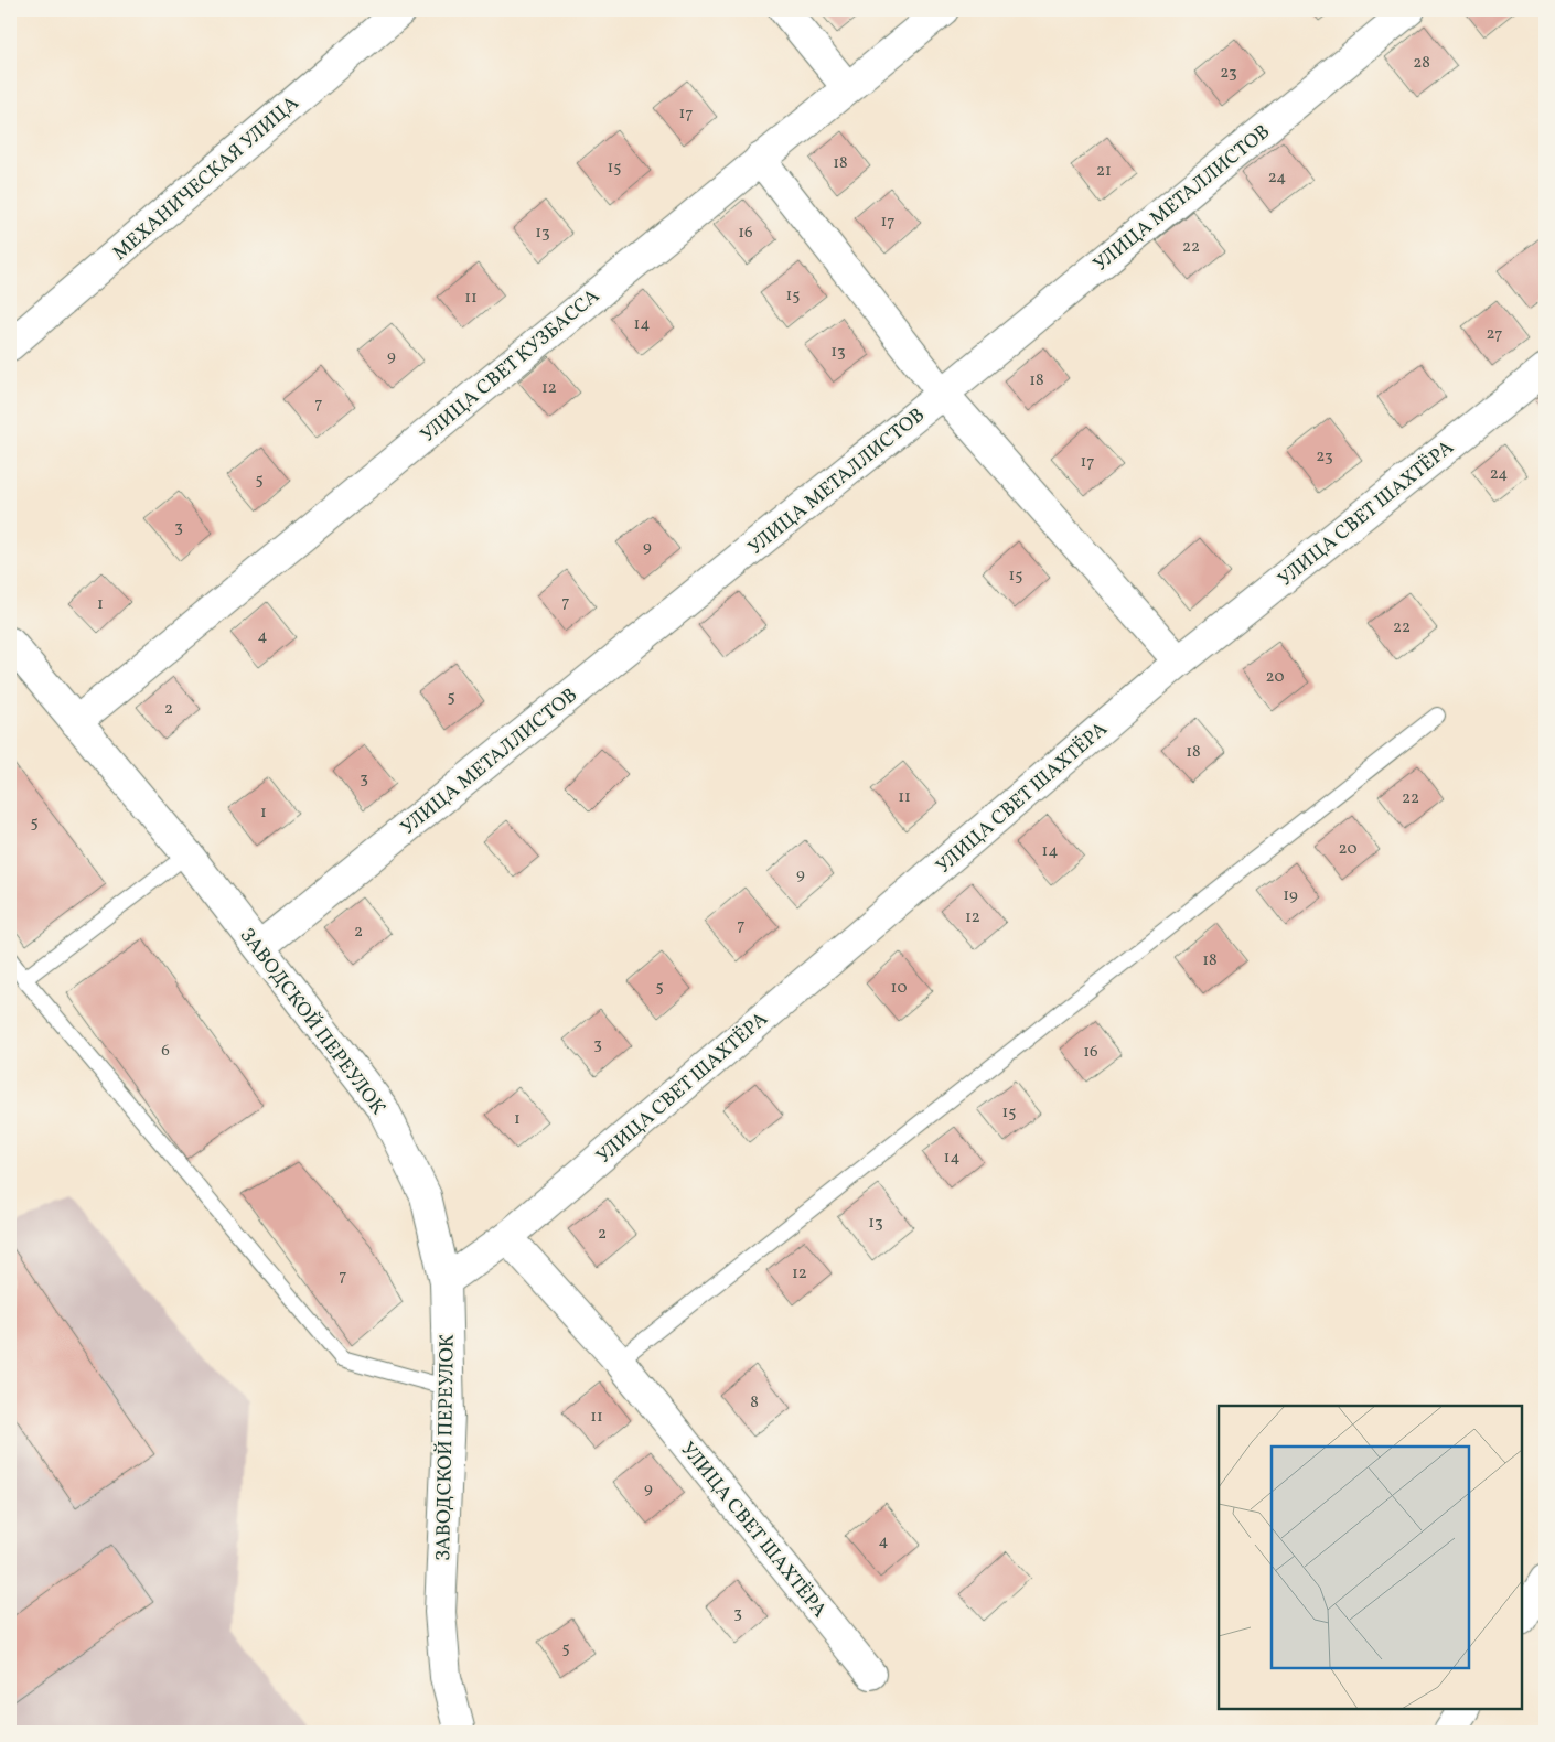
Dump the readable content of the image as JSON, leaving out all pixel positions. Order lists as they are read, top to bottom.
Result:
{
  "streets": {
    "street": [
      "МЕХАНИЧЕСКАЯ УЛИЦА",
      "УЛИЦА МЕТАЛЛИСТОВ",
      "УЛИЦА СВЕТ КУЗБАССА",
      "УЛИЦА СВЕТ ШАХТЁРА",
      "ЗАВОДСКОЙ ПЕРЕУЛОК"
    ]
  },
  "crossings": [
    ["УЛИЦА МЕТАЛЛИСТОВ", "ЗАВОДСКОЙ ПЕРЕУЛОК"],
    ["УЛИЦА СВЕТ КУЗБАССА", "ЗАВОДСКОЙ ПЕРЕУЛОК"],
    ["УЛИЦА СВЕТ ШАХТЁРА", "ЗАВОДСКОЙ ПЕРЕУЛОК"]
  ],
  "house_numbers": [
    "28",
    "23",
    "17",
    "18",
    "15",
    "21",
    "24",
    "17",
    "13",
    "16",
    "22",
    "15",
    "11",
    "14",
    "27",
    "13",
    "9",
    "18",
    "12",
    "7",
    "23",
    "17",
    "24",
    "5",
    "3",
    "9",
    "15",
    "7",
    "1",
    "22",
    "4",
    "20",
    "5",
    "2",
    "18",
    "3",
    "11",
    "22",
    "1",
    "5",
    "20",
    "14",
    "9",
    "19",
    "12",
    "7",
    "2",
    "18",
    "5",
    "10",
    "3",
    "6",
    "16",
    "15",
    "1",
    "14",
    "13",
    "2",
    "12",
    "7",
    "8",
    "11",
    "9",
    "4",
    "3",
    "5"
  ]
}
